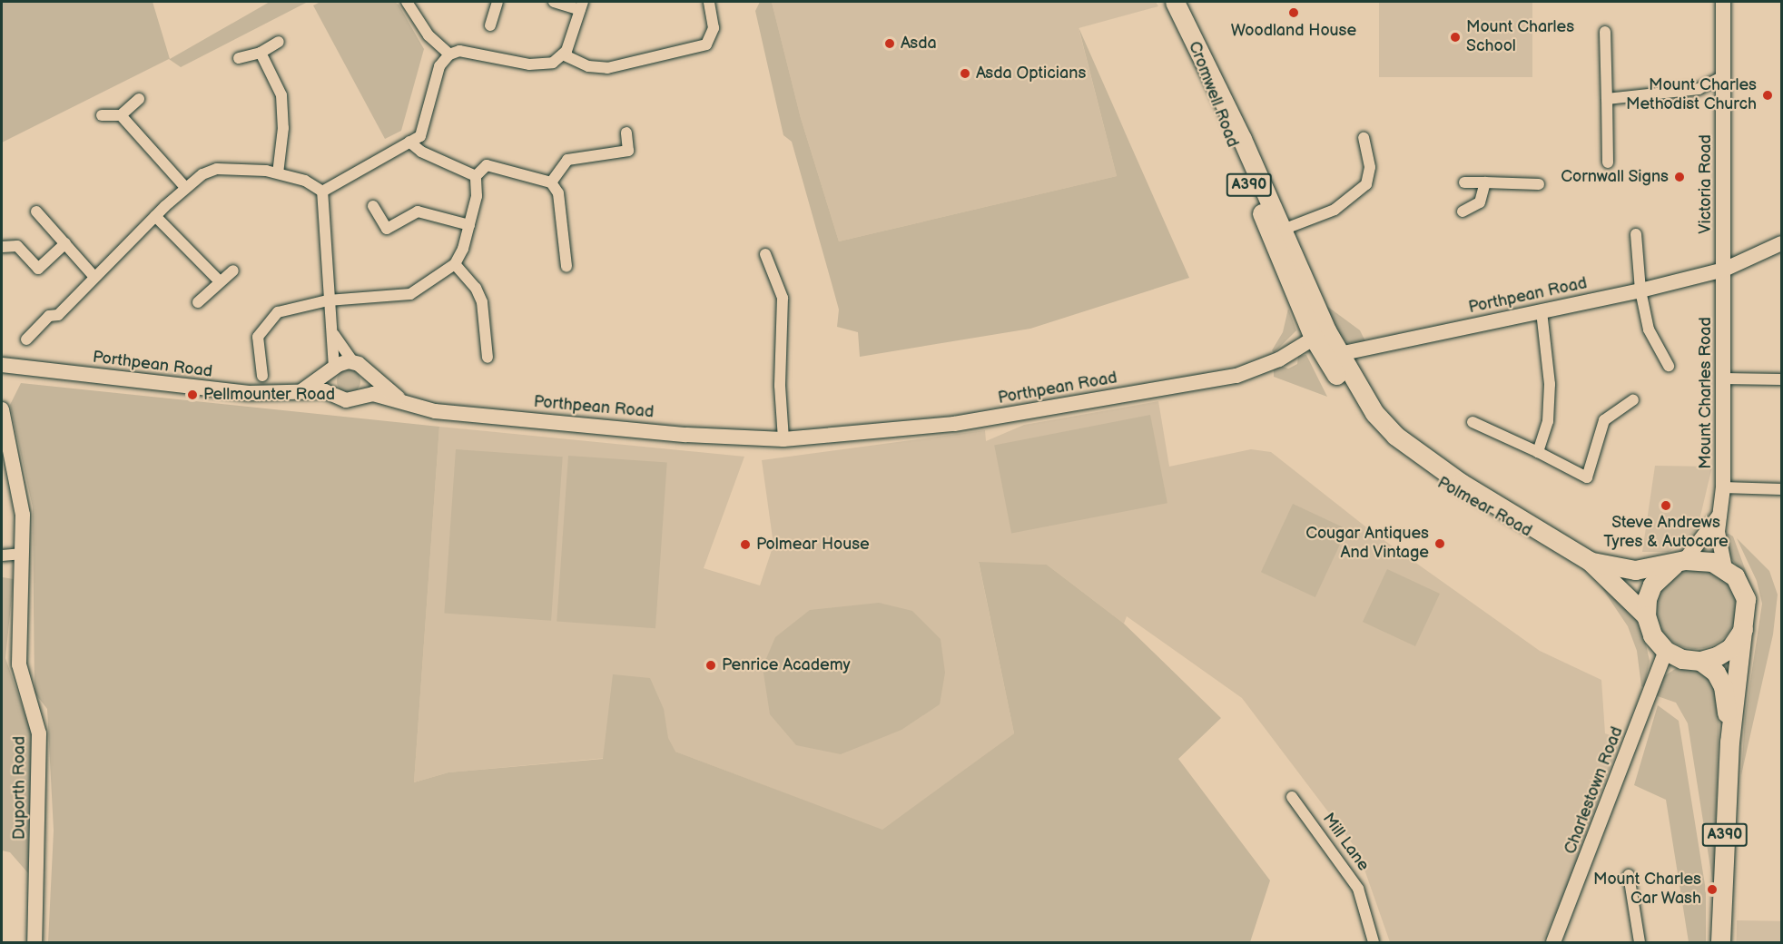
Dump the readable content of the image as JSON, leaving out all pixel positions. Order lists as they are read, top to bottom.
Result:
{
  "streets": {
    "highway": ["Cromwell Road", "A390", "Polmear Road"],
    "street": [
      "Victoria Road",
      "Porthpean Road",
      "Mount Charles Road",
      "Duporth Road",
      "Charlestown Road",
      "Mill Lane"
    ]
  },
  "crossings": [
    ["Cromwell Road", "Porthpean Road"],
    ["Cromwell Road", "Polmear Road"],
    ["Victoria Road", "Porthpean Road"],
    ["Victoria Road", "Mount Charles Road"],
    ["A390", "Mount Charles Road"],
    ["A390", "Polmear Road"],
    ["A390", "Charlestown Road"],
    ["Porthpean Road", "Mount Charles Road"],
    ["Porthpean Road", "Polmear Road"],
    ["Mount Charles Road", "Charlestown Road"]
  ],
  "places": [
    "Woodland House",
    "Mount Charles School",
    "Asda",
    "Asda Opticians",
    "Mount Charles Methodist Church",
    "Cornwall Signs",
    "Pellmounter Road",
    "Steve Andrews Tyres & Autocare",
    "Cougar Antiques And Vintage",
    "Polmear House",
    "Penrice Academy",
    "Mount Charles Car Wash"
  ]
}
